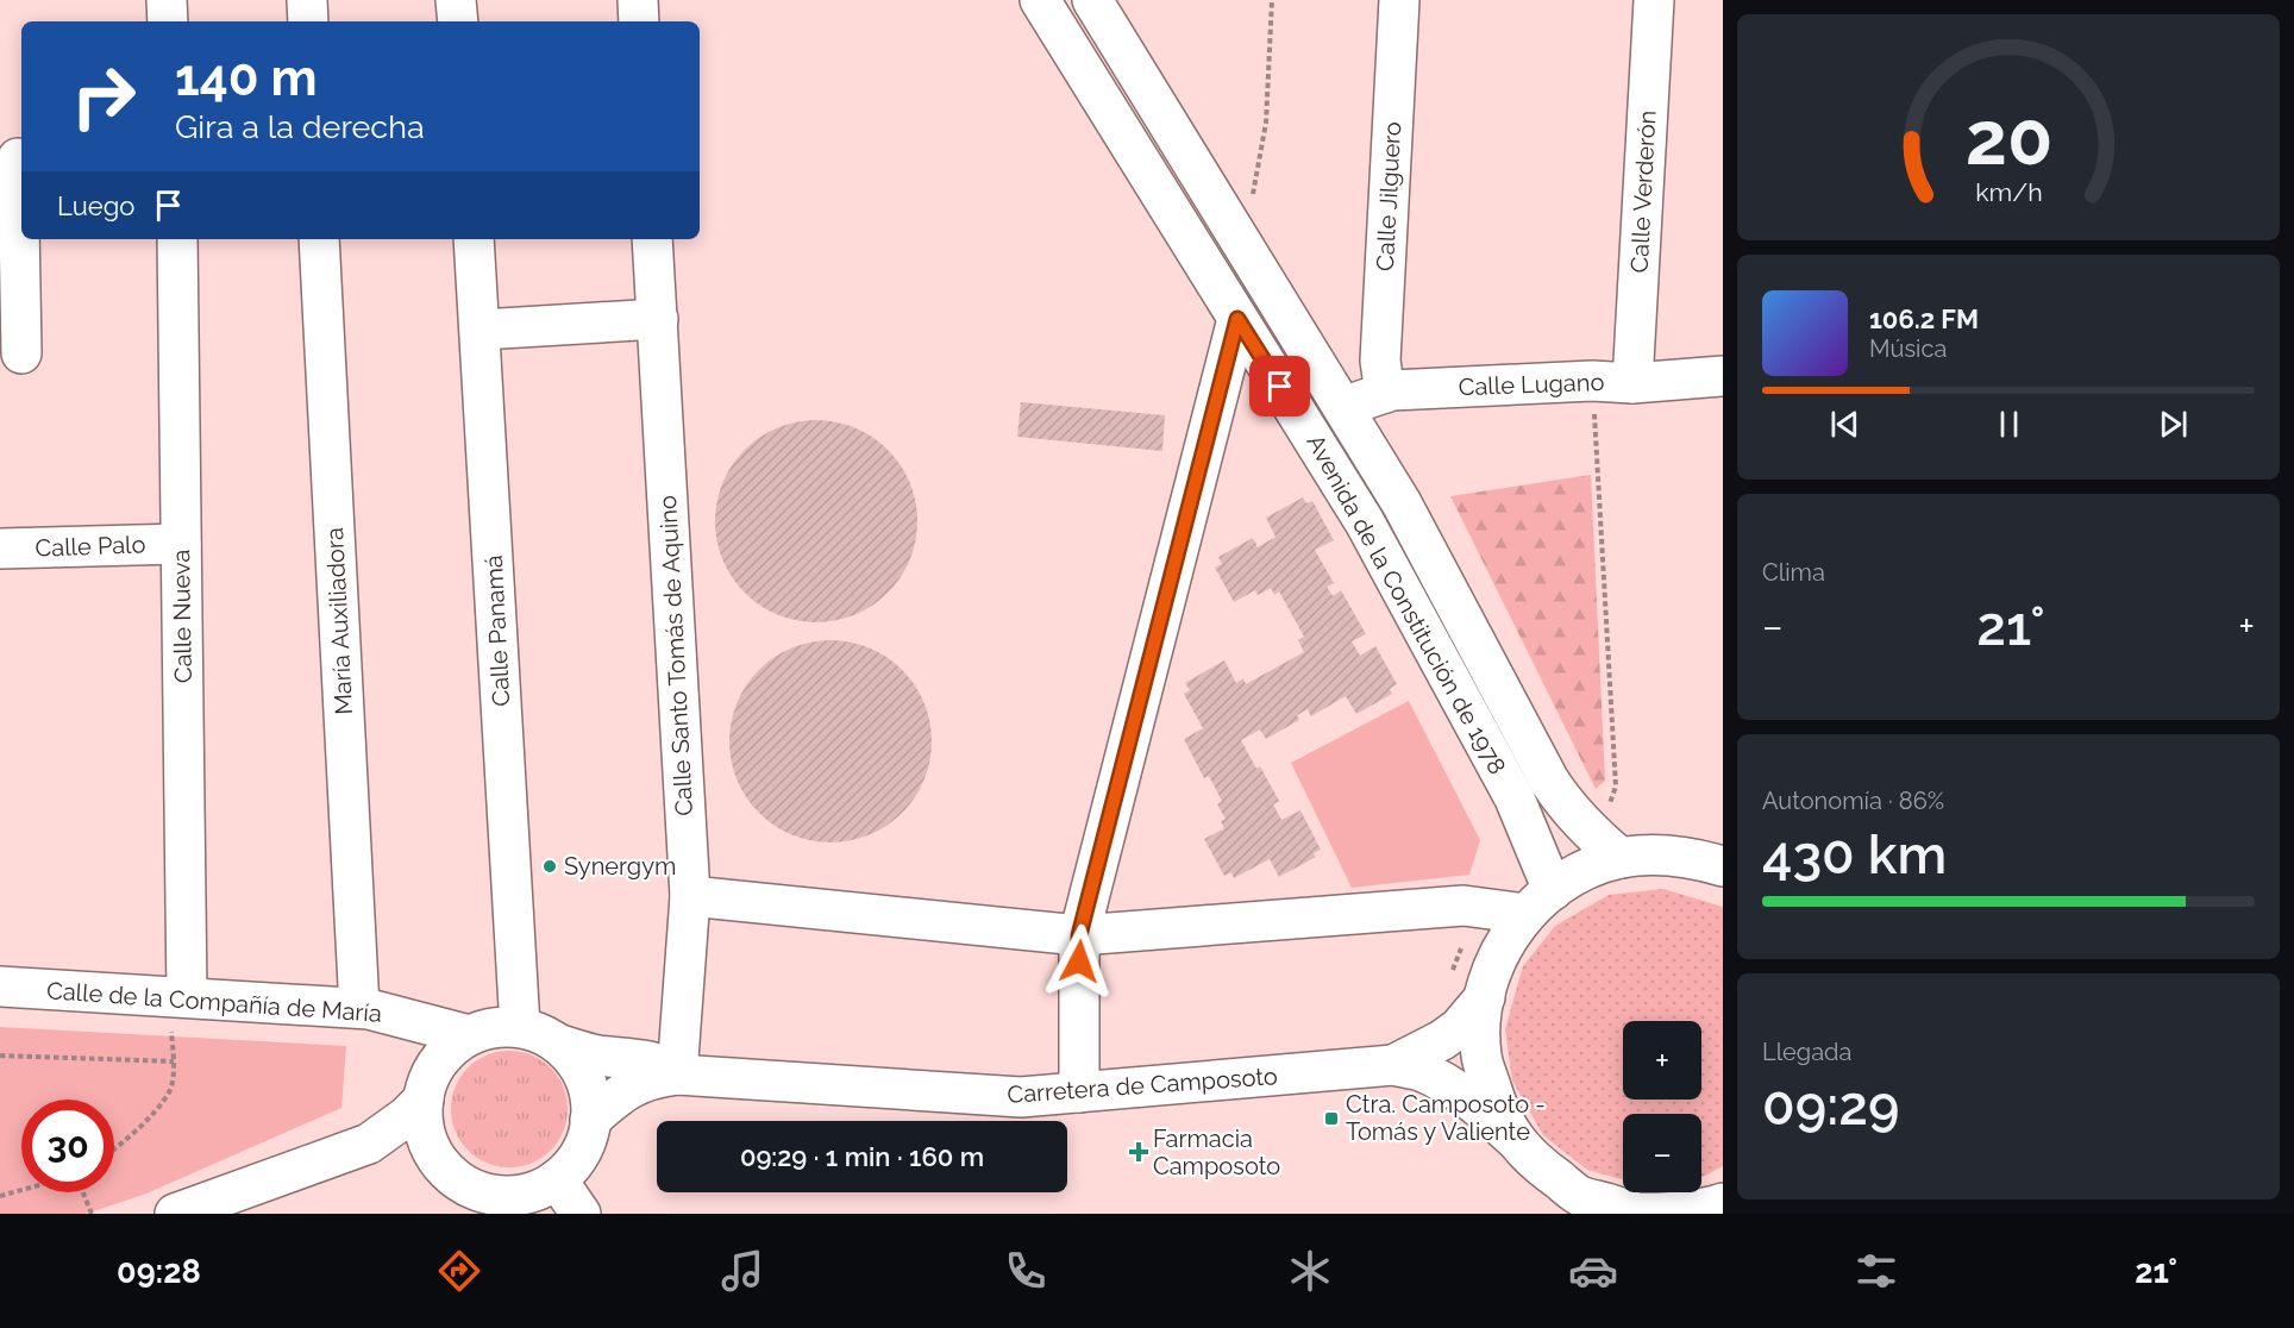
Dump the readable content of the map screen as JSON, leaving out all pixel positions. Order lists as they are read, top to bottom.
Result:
{
  "streets": {
    "street": [
      "Calle Verderón",
      "Calle Jilguero",
      "Calle Lugano",
      "Calle Palo",
      "Avenida de la Constitución de 1978",
      "Calle Nueva",
      "María Auxiliadora",
      "Calle Panamá",
      "Calle Santo Tomás de Aquino",
      "Calle de la Compañía de María",
      "Carretera de Camposoto"
    ]
  },
  "crossings": [
    ["Calle Verderón", "Calle Lugano"],
    ["Calle Jilguero", "Calle Lugano"],
    ["Calle Lugano", "Avenida de la Constitución de 1978"],
    ["Calle Palo", "Calle Nueva"],
    ["Calle Nueva", "Calle de la Compañía de María"],
    ["María Auxiliadora", "Calle de la Compañía de María"],
    ["Calle Panamá", "Calle de la Compañía de María"],
    ["Calle Panamá", "Carretera de Camposoto"],
    ["Calle Santo Tomás de Aquino", "Carretera de Camposoto"],
    ["Calle de la Compañía de María", "Carretera de Camposoto"]
  ],
  "places": {
    "other": ["Synergym"],
    "transit": ["Ctra. Camposoto - Tomás y Valiente"],
    "health": ["Farmacia Camposoto"]
  },
  "page": {
    "turn": ["140 m", "Gira a la derecha"],
    "then": "Luego",
    "song": ["106.2 FM", "Música"],
    "tile": [
      "Clima",
      ["Autonomía · 86%", "430 km"],
      ["Llegada", "09:29"]
    ],
    "heat": ["−", "21°", "+"],
    "map_buttons": ["+", "−"],
    "limit": "30",
    "trip": "09:29 · 1 min · 160 m",
    "tabs": ["09:28", "21°"],
    "gauge": ["20", "km/h"]
  }
}
